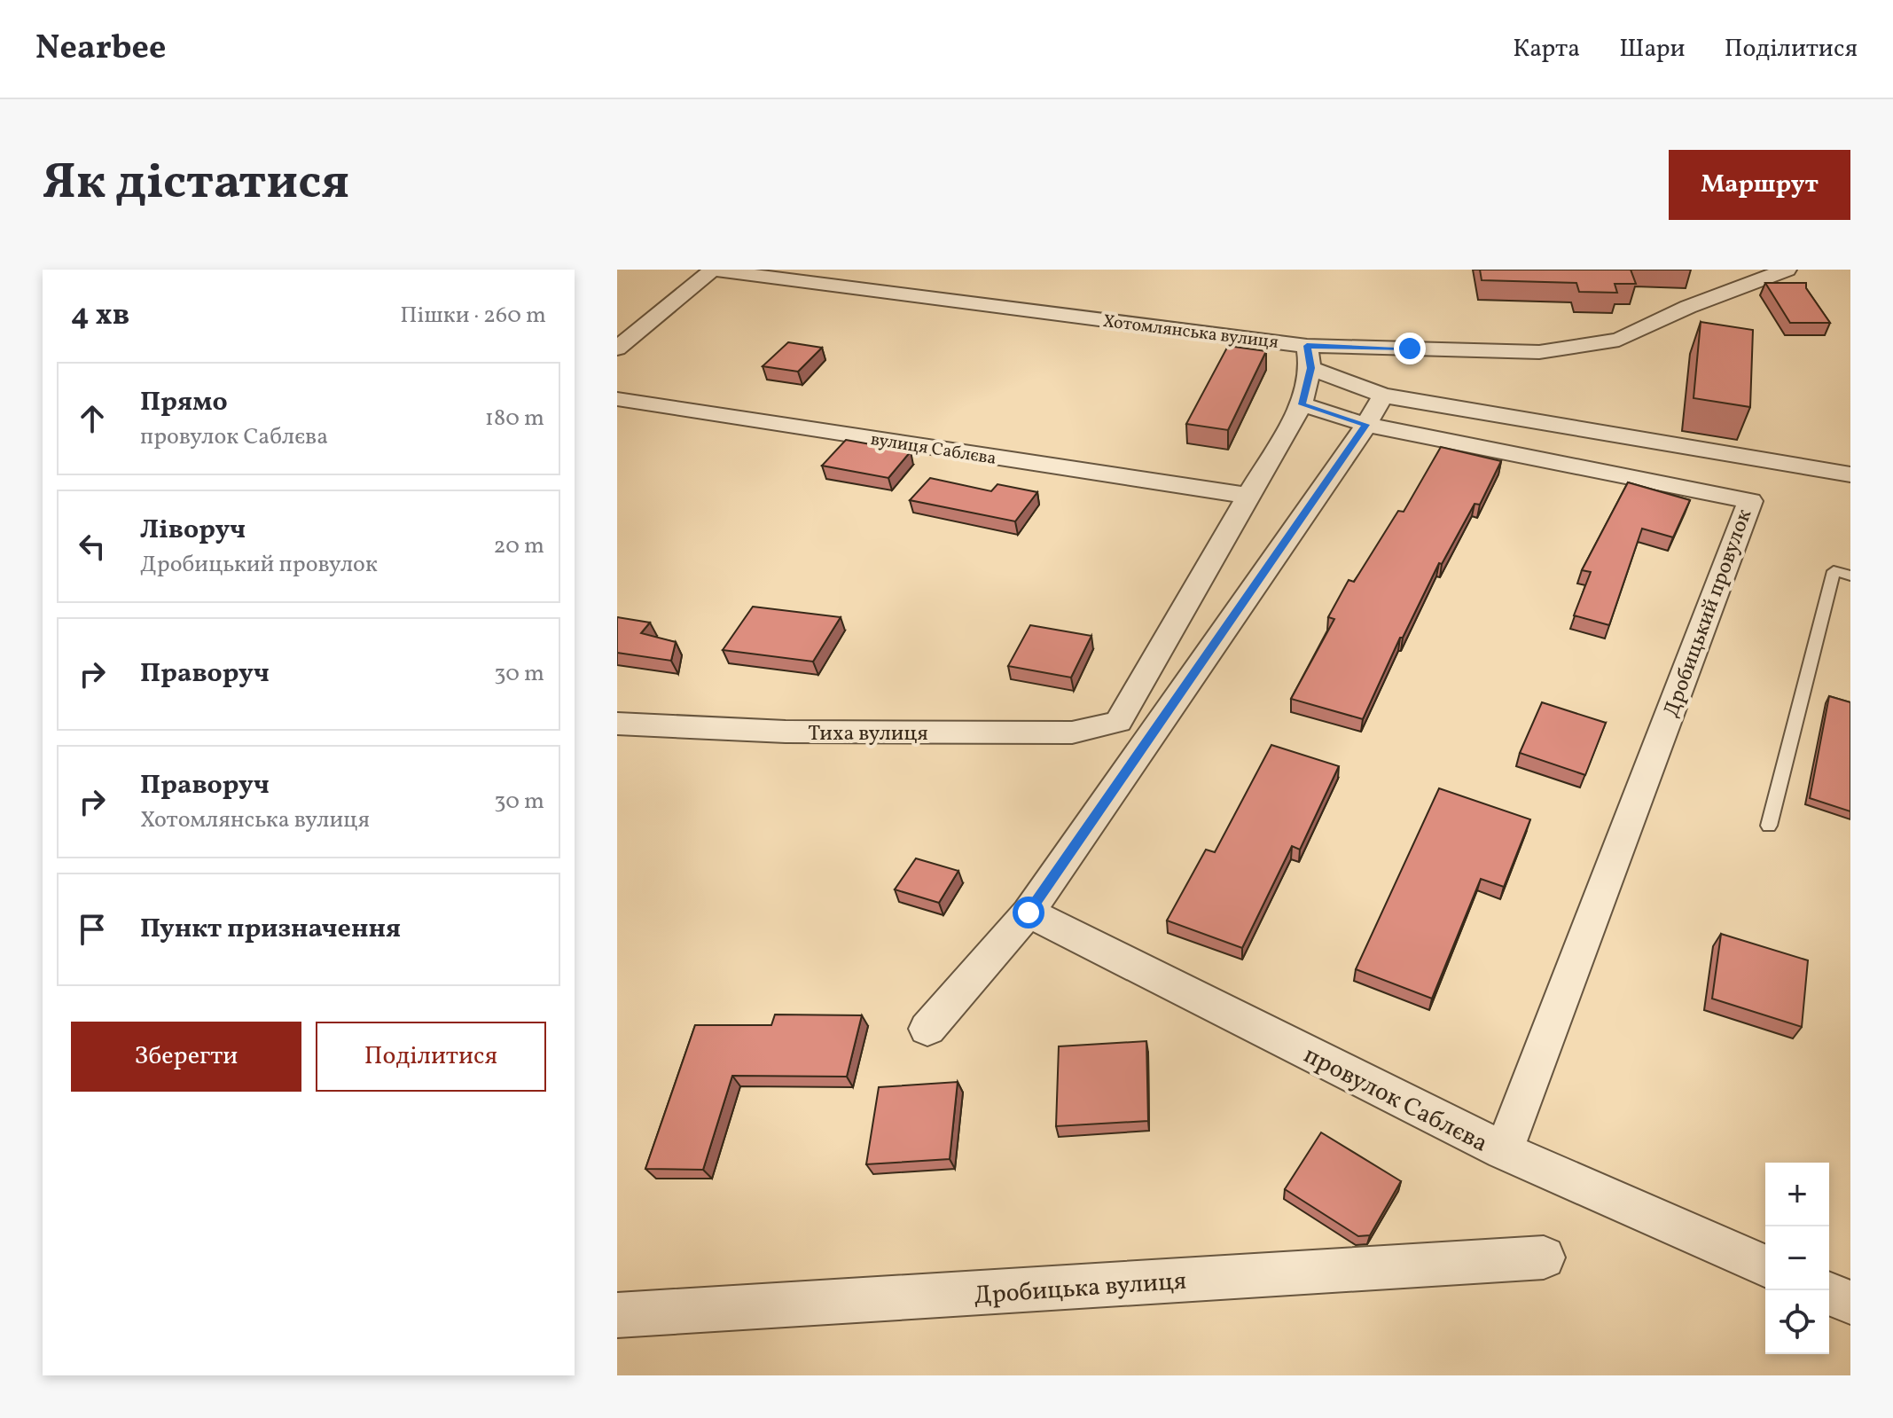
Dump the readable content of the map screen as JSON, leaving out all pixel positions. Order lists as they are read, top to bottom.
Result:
{
  "streets": {
    "street": [
      "Хотомлянська вулиця",
      "вулиця Саблєва",
      "Дробицький провулок",
      "Тиха вулиця",
      "провулок Саблєва",
      "Дробицька вулиця"
    ]
  },
  "crossings": [
    ["вулиця Саблєва", "Тиха вулиця"],
    ["Дробицький провулок", "провулок Саблєва"]
  ],
  "page": {
    "header": "Nearbee",
    "nav": ["Карта", "Шари", "Поділитися"],
    "title": "Як дістатися",
    "buttons": [
      "Маршрут",
      ["Зберегти", "Поділитися"]
    ],
    "heading": ["4 хв", "Пішки · 260 m"],
    "list": [
      ["Прямо", "провулок Саблєва", "180 m"],
      ["Ліворуч", "Дробицький провулок", "20 m"],
      ["Праворуч", "30 m"],
      ["Праворуч", "Хотомлянська вулиця", "30 m"],
      "Пункт призначення"
    ],
    "map_buttons": ["+", "−"]
  }
}
